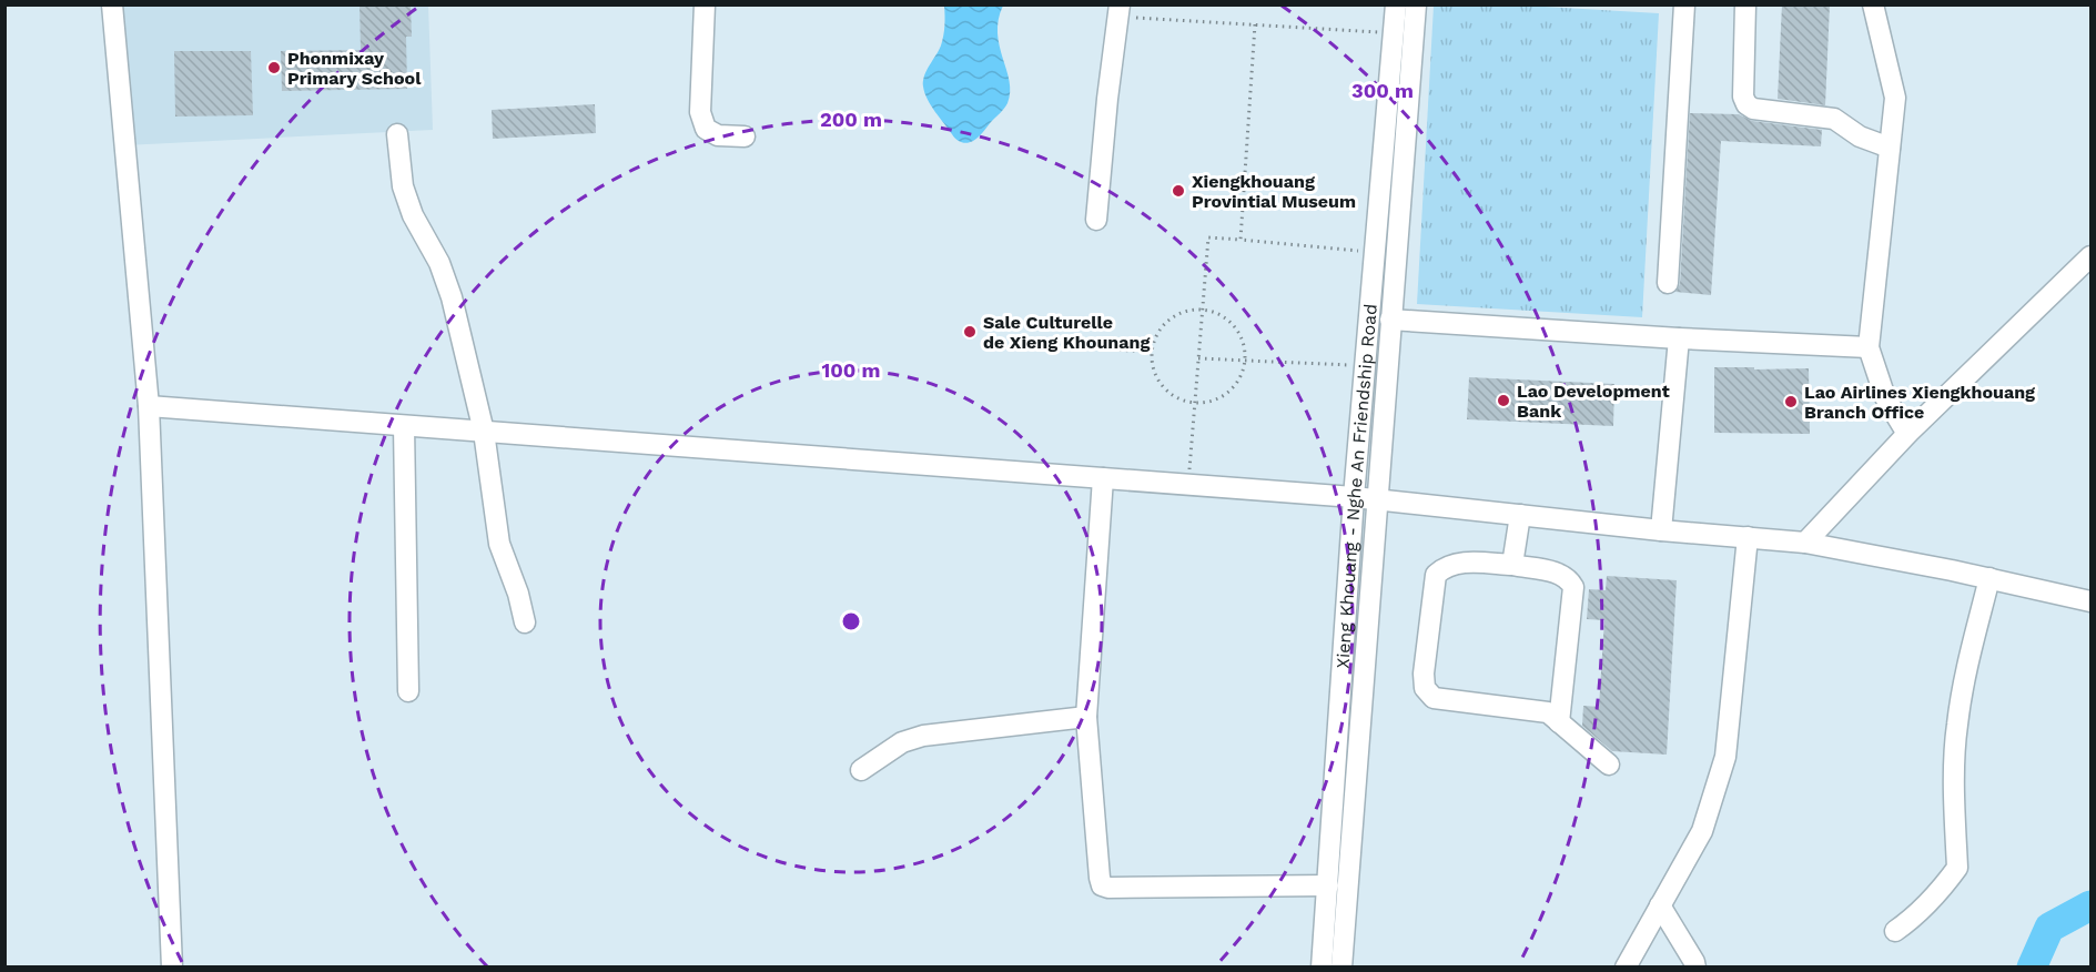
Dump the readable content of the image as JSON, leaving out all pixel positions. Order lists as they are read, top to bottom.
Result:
{
  "streets": {
    "street": ["Xieng Khouang - Nghe An Friendship Road"]
  },
  "places": [
    "Phonmixay Primary School",
    "Xiengkhouang Provintial Museum",
    "Sale Culturelle de Xieng Khounang",
    "Lao Development Bank",
    "Lao Airlines Xiengkhouang Branch Office"
  ],
  "rings": ["300 m", "200 m", "100 m"]
}
